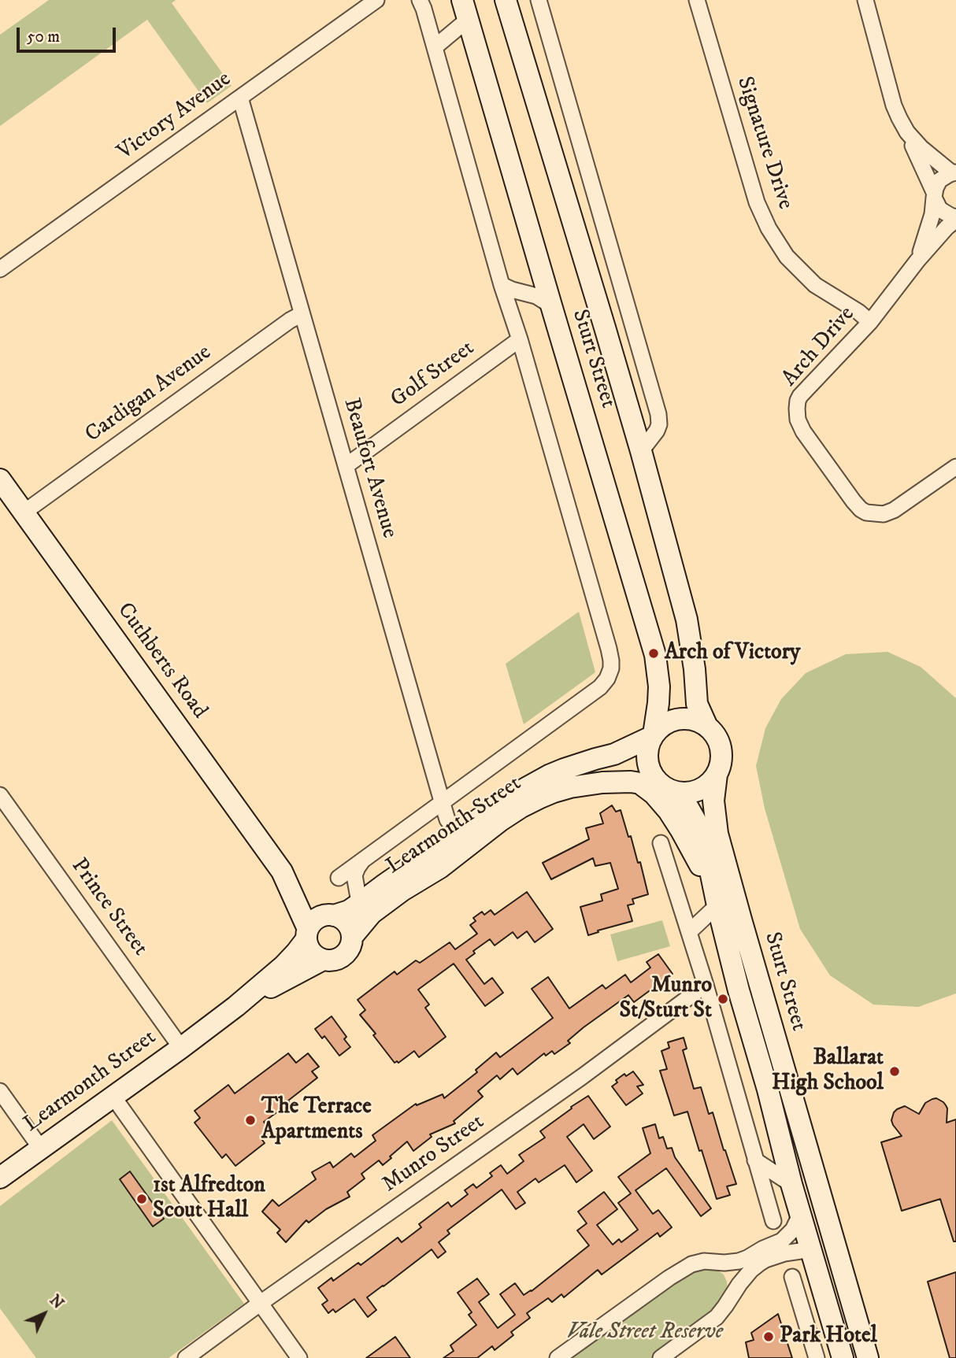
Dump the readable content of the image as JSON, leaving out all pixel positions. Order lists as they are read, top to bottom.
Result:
{
  "streets": {
    "main road": ["Sturt Street", "Cuthberts Road", "Learmonth Street"],
    "street": [
      "Victory Avenue",
      "Signature Drive",
      "Arch Drive",
      "Golf Street",
      "Cardigan Avenue",
      "Beaufort Avenue",
      "Prince Street",
      "Munro Street"
    ]
  },
  "crossings": [
    ["Victory Avenue", "Beaufort Avenue"],
    ["Signature Drive", "Arch Drive"],
    ["Sturt Street", "Learmonth Street"],
    ["Golf Street", "Beaufort Avenue"],
    ["Golf Street", "Learmonth Street"],
    ["Cardigan Avenue", "Beaufort Avenue"],
    ["Cardigan Avenue", "Cuthberts Road"],
    ["Beaufort Avenue", "Learmonth Street"],
    ["Cuthberts Road", "Learmonth Street"],
    ["Learmonth Street", "Prince Street"]
  ],
  "parks": ["Vale Street Reserve"],
  "places": [
    "Arch of Victory",
    "Munro St/Sturt St",
    "Ballarat High School",
    "The Terrace Apartments",
    "1st Alfredton Scout Hall",
    "Park Hotel"
  ],
  "scale_bar": "50 m",
  "north": "top right"
}
